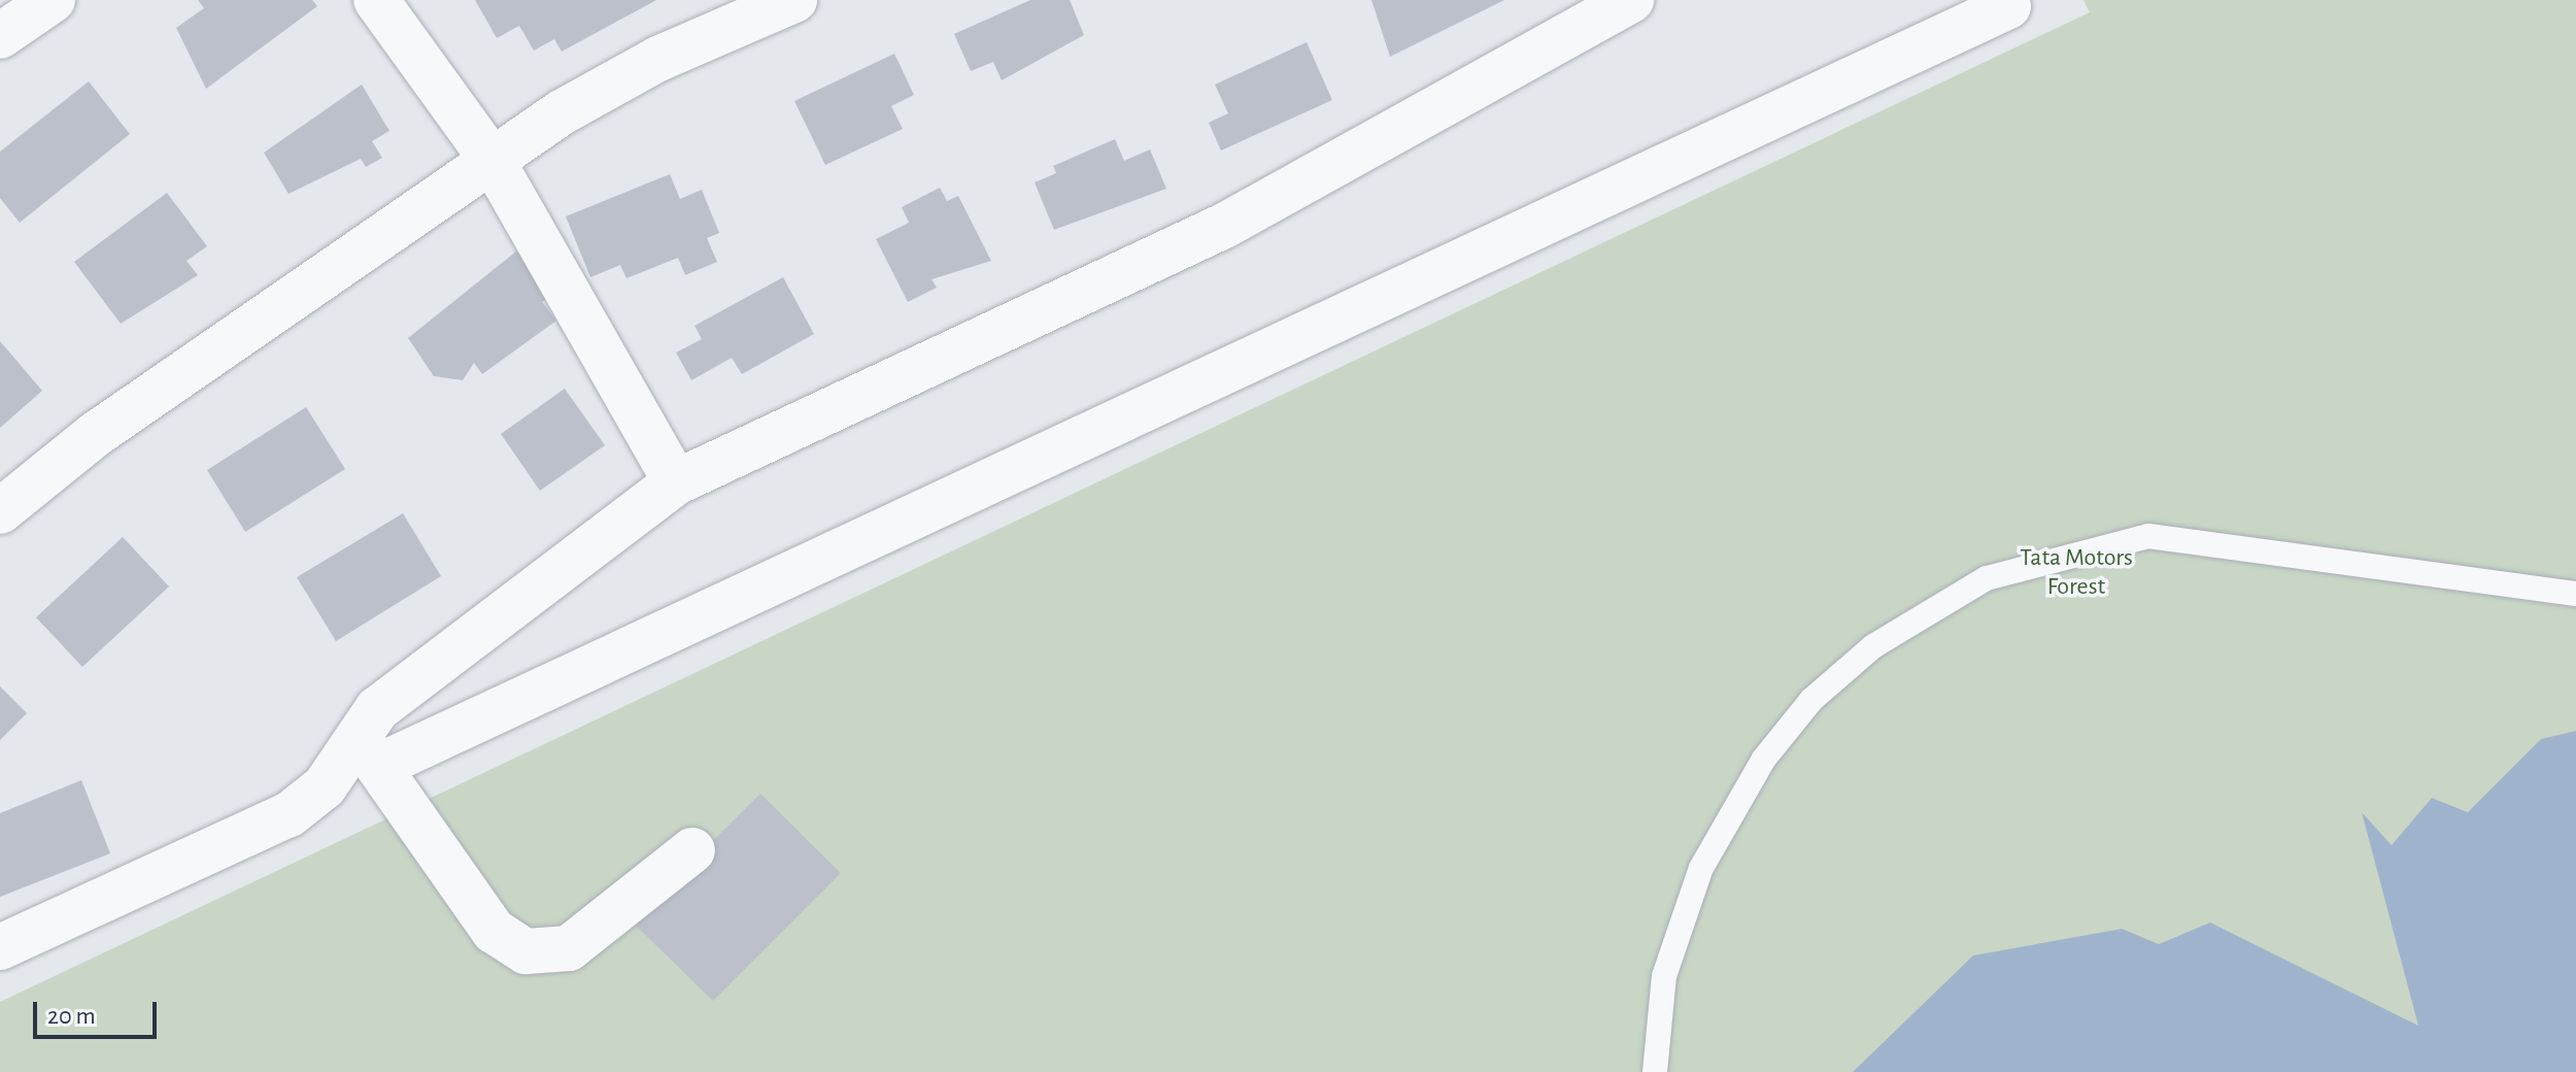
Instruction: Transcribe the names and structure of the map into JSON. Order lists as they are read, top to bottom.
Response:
{
  "parks": ["Tata Motors Forest"],
  "scale_bar": "20 m"
}
